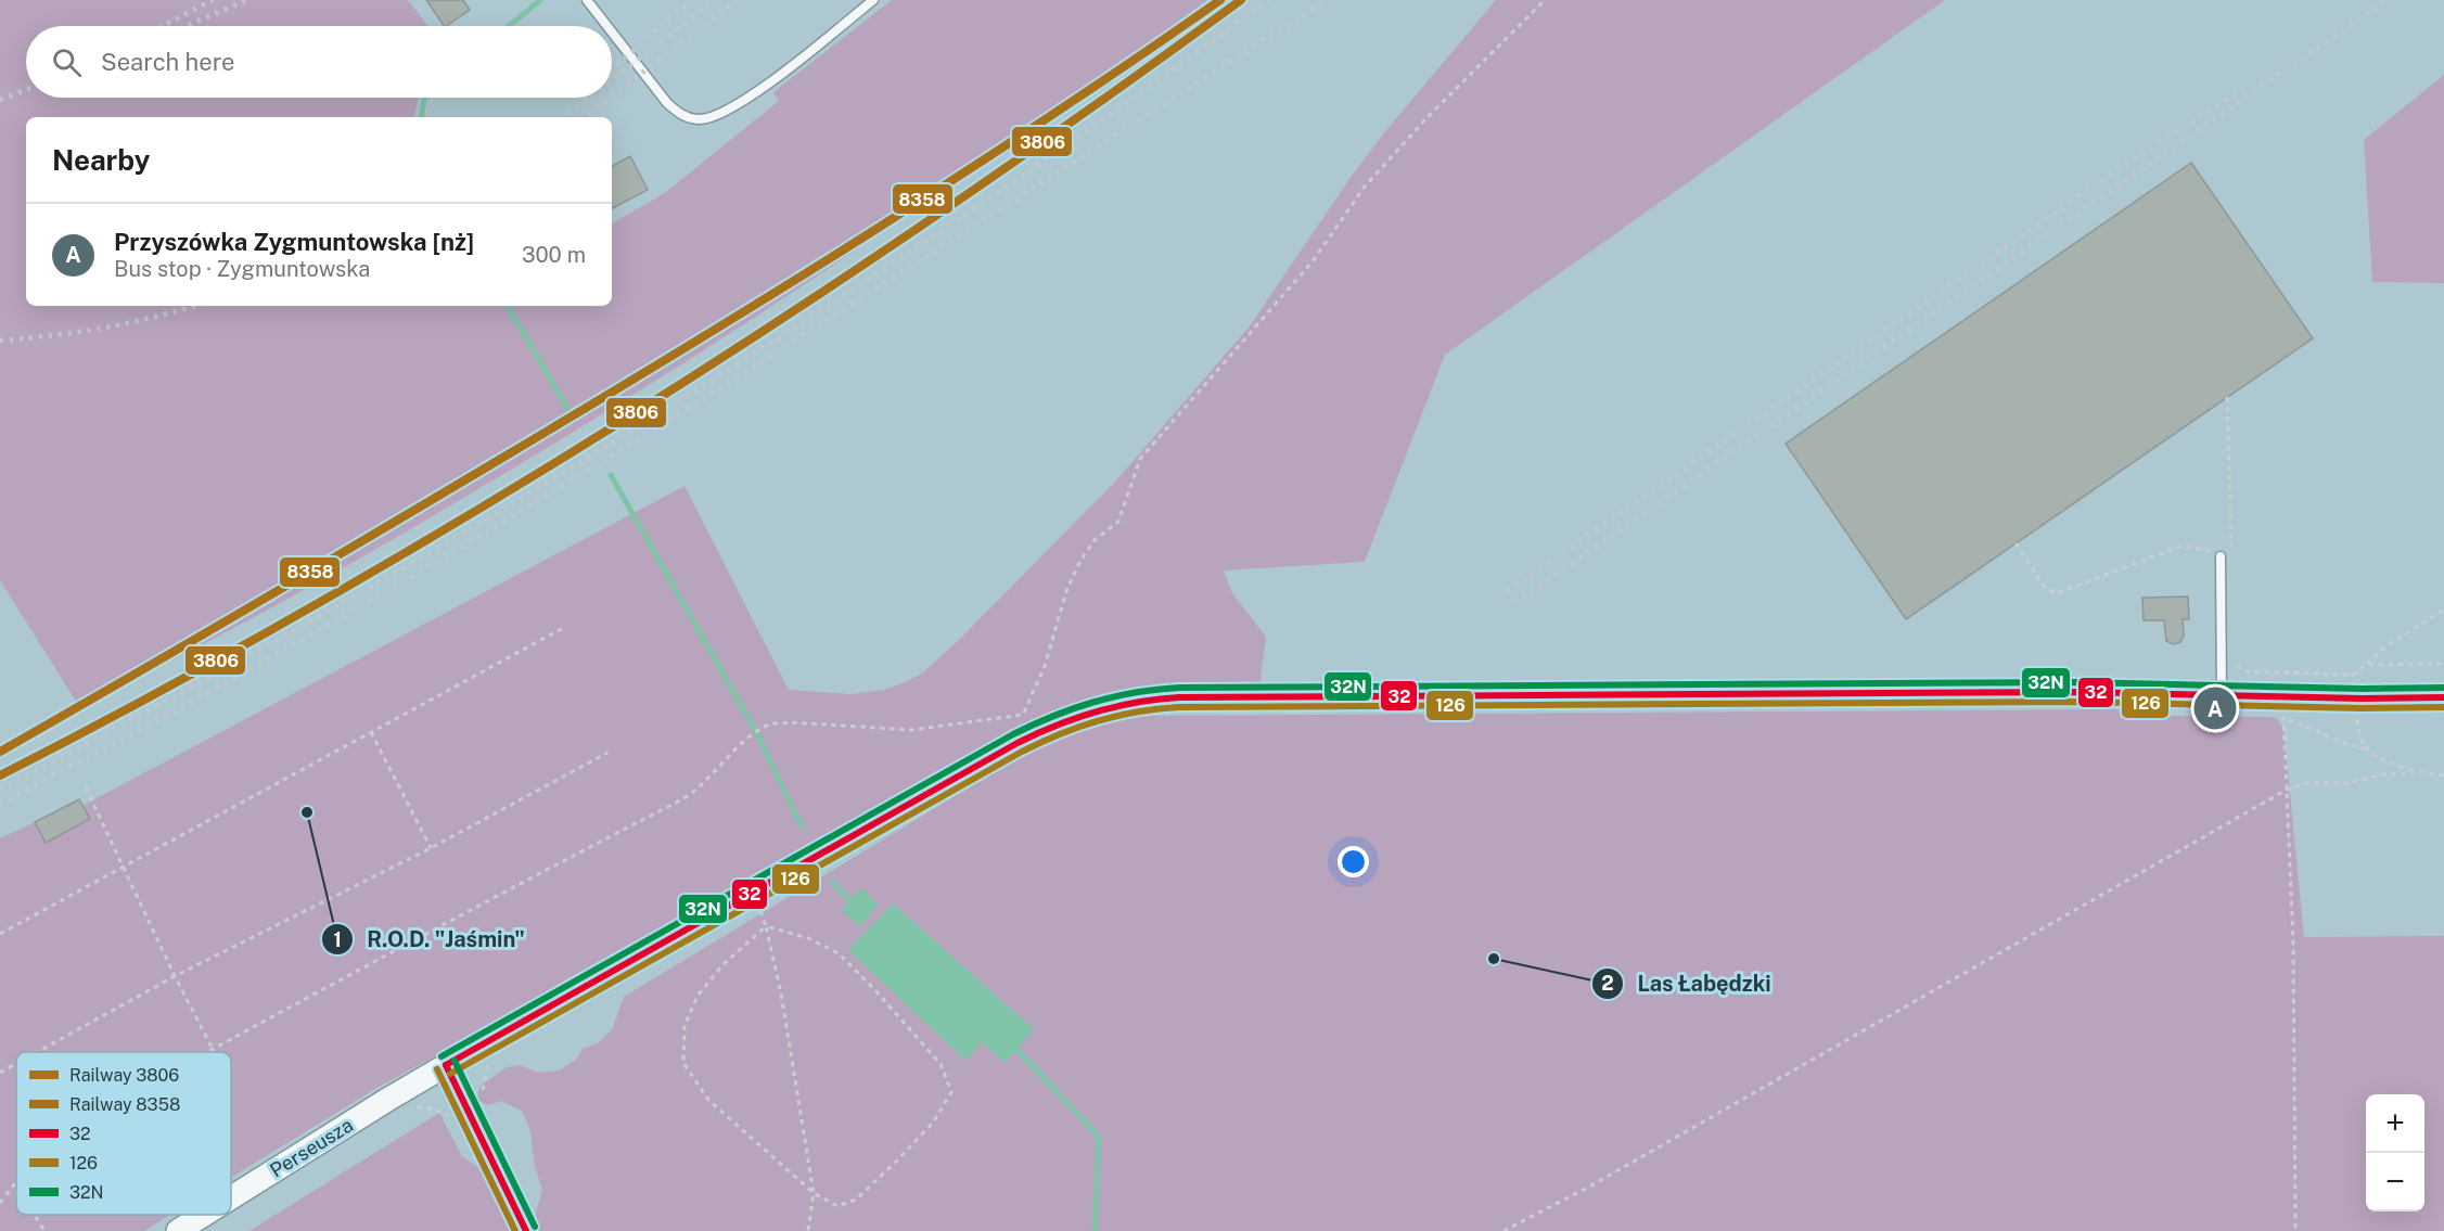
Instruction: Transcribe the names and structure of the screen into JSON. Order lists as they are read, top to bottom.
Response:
{
  "streets": {
    "street": ["Perseusza"]
  },
  "places": ["R.O.D. \"Jaśmin\"", "Las Łabędzki"],
  "lines": [
    "rail line 3806",
    "rail line 8358",
    "transit line 32N",
    "transit line 32",
    "transit line 126"
  ],
  "legend": [
    "Railway 3806",
    "Railway 8358",
    "32",
    "126",
    "32N"
  ],
  "page": {
    "search": "Search here",
    "heading": "Nearby",
    "list": [
      {
        "mark": "A",
        "name": "Przyszówka Zygmuntowska [nż]",
        "note": "Bus stop · Zygmuntowska",
        "value": "300 m"
      }
    ],
    "pins": "A",
    "map_buttons": ["+", "−"]
  }
}
